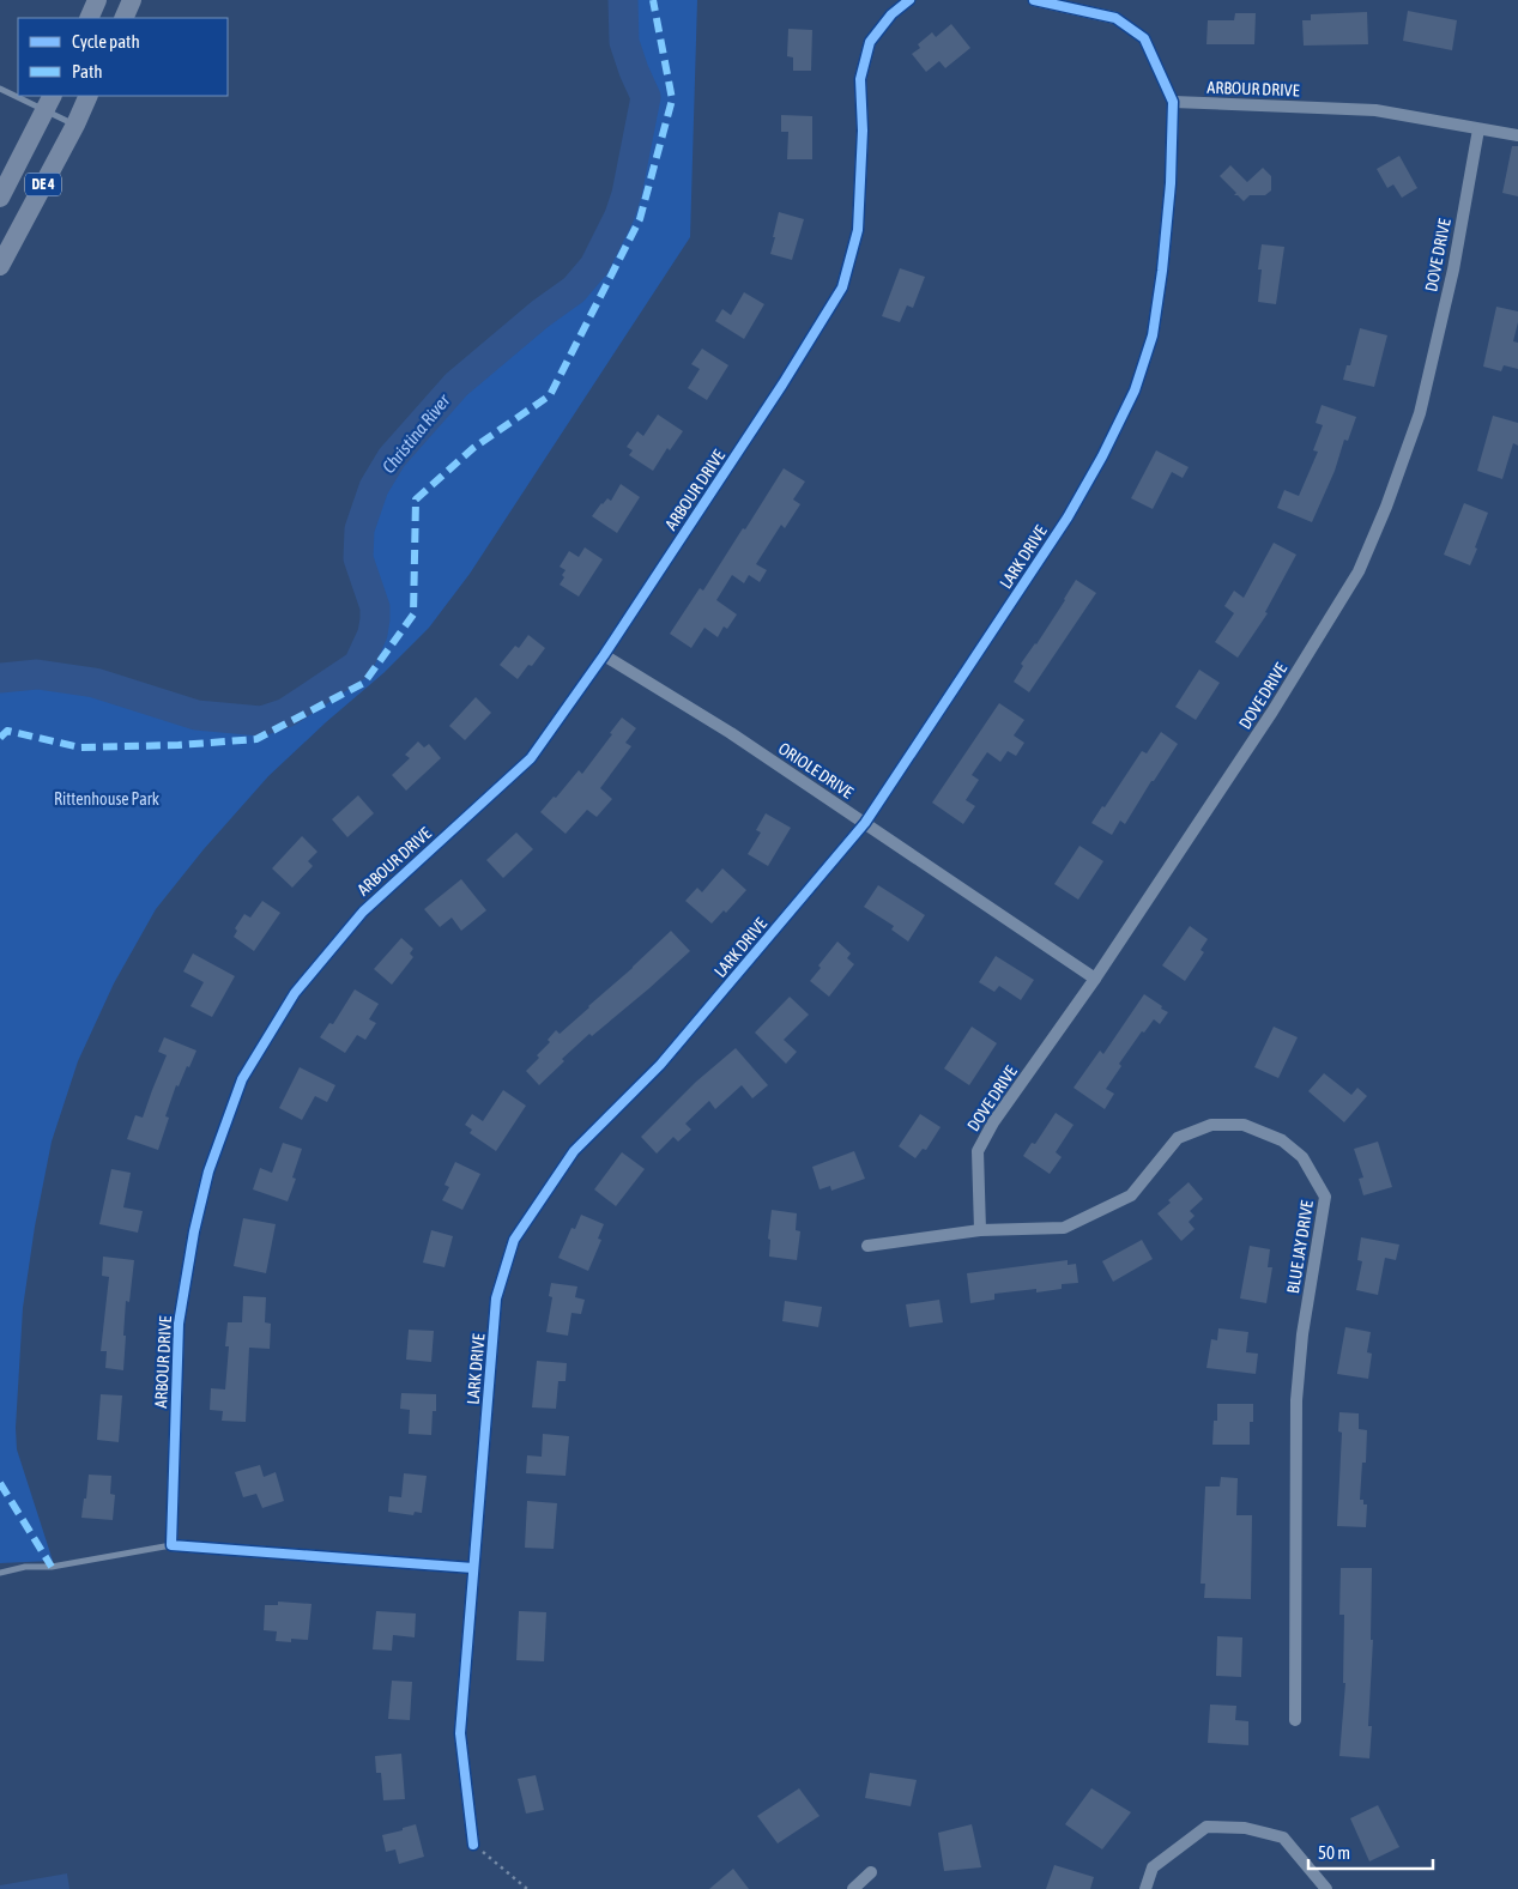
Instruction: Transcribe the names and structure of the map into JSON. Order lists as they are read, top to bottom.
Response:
{
  "streets": {
    "main road": ["DE 4"],
    "street": [
      "ARBOUR DRIVE",
      "DOVE DRIVE",
      "LARK DRIVE",
      "ORIOLE DRIVE",
      "BLUE JAY DRIVE"
    ]
  },
  "crossings": [
    ["ARBOUR DRIVE", "DOVE DRIVE"],
    ["ARBOUR DRIVE", "LARK DRIVE"],
    ["ARBOUR DRIVE", "ORIOLE DRIVE"],
    ["DOVE DRIVE", "ORIOLE DRIVE"],
    ["DOVE DRIVE", "BLUE JAY DRIVE"],
    ["LARK DRIVE", "ORIOLE DRIVE"]
  ],
  "water": ["Christina River"],
  "parks": ["Rittenhouse Park"],
  "legend": ["Cycle path", "Path"],
  "scale_bar": "50 m"
}
